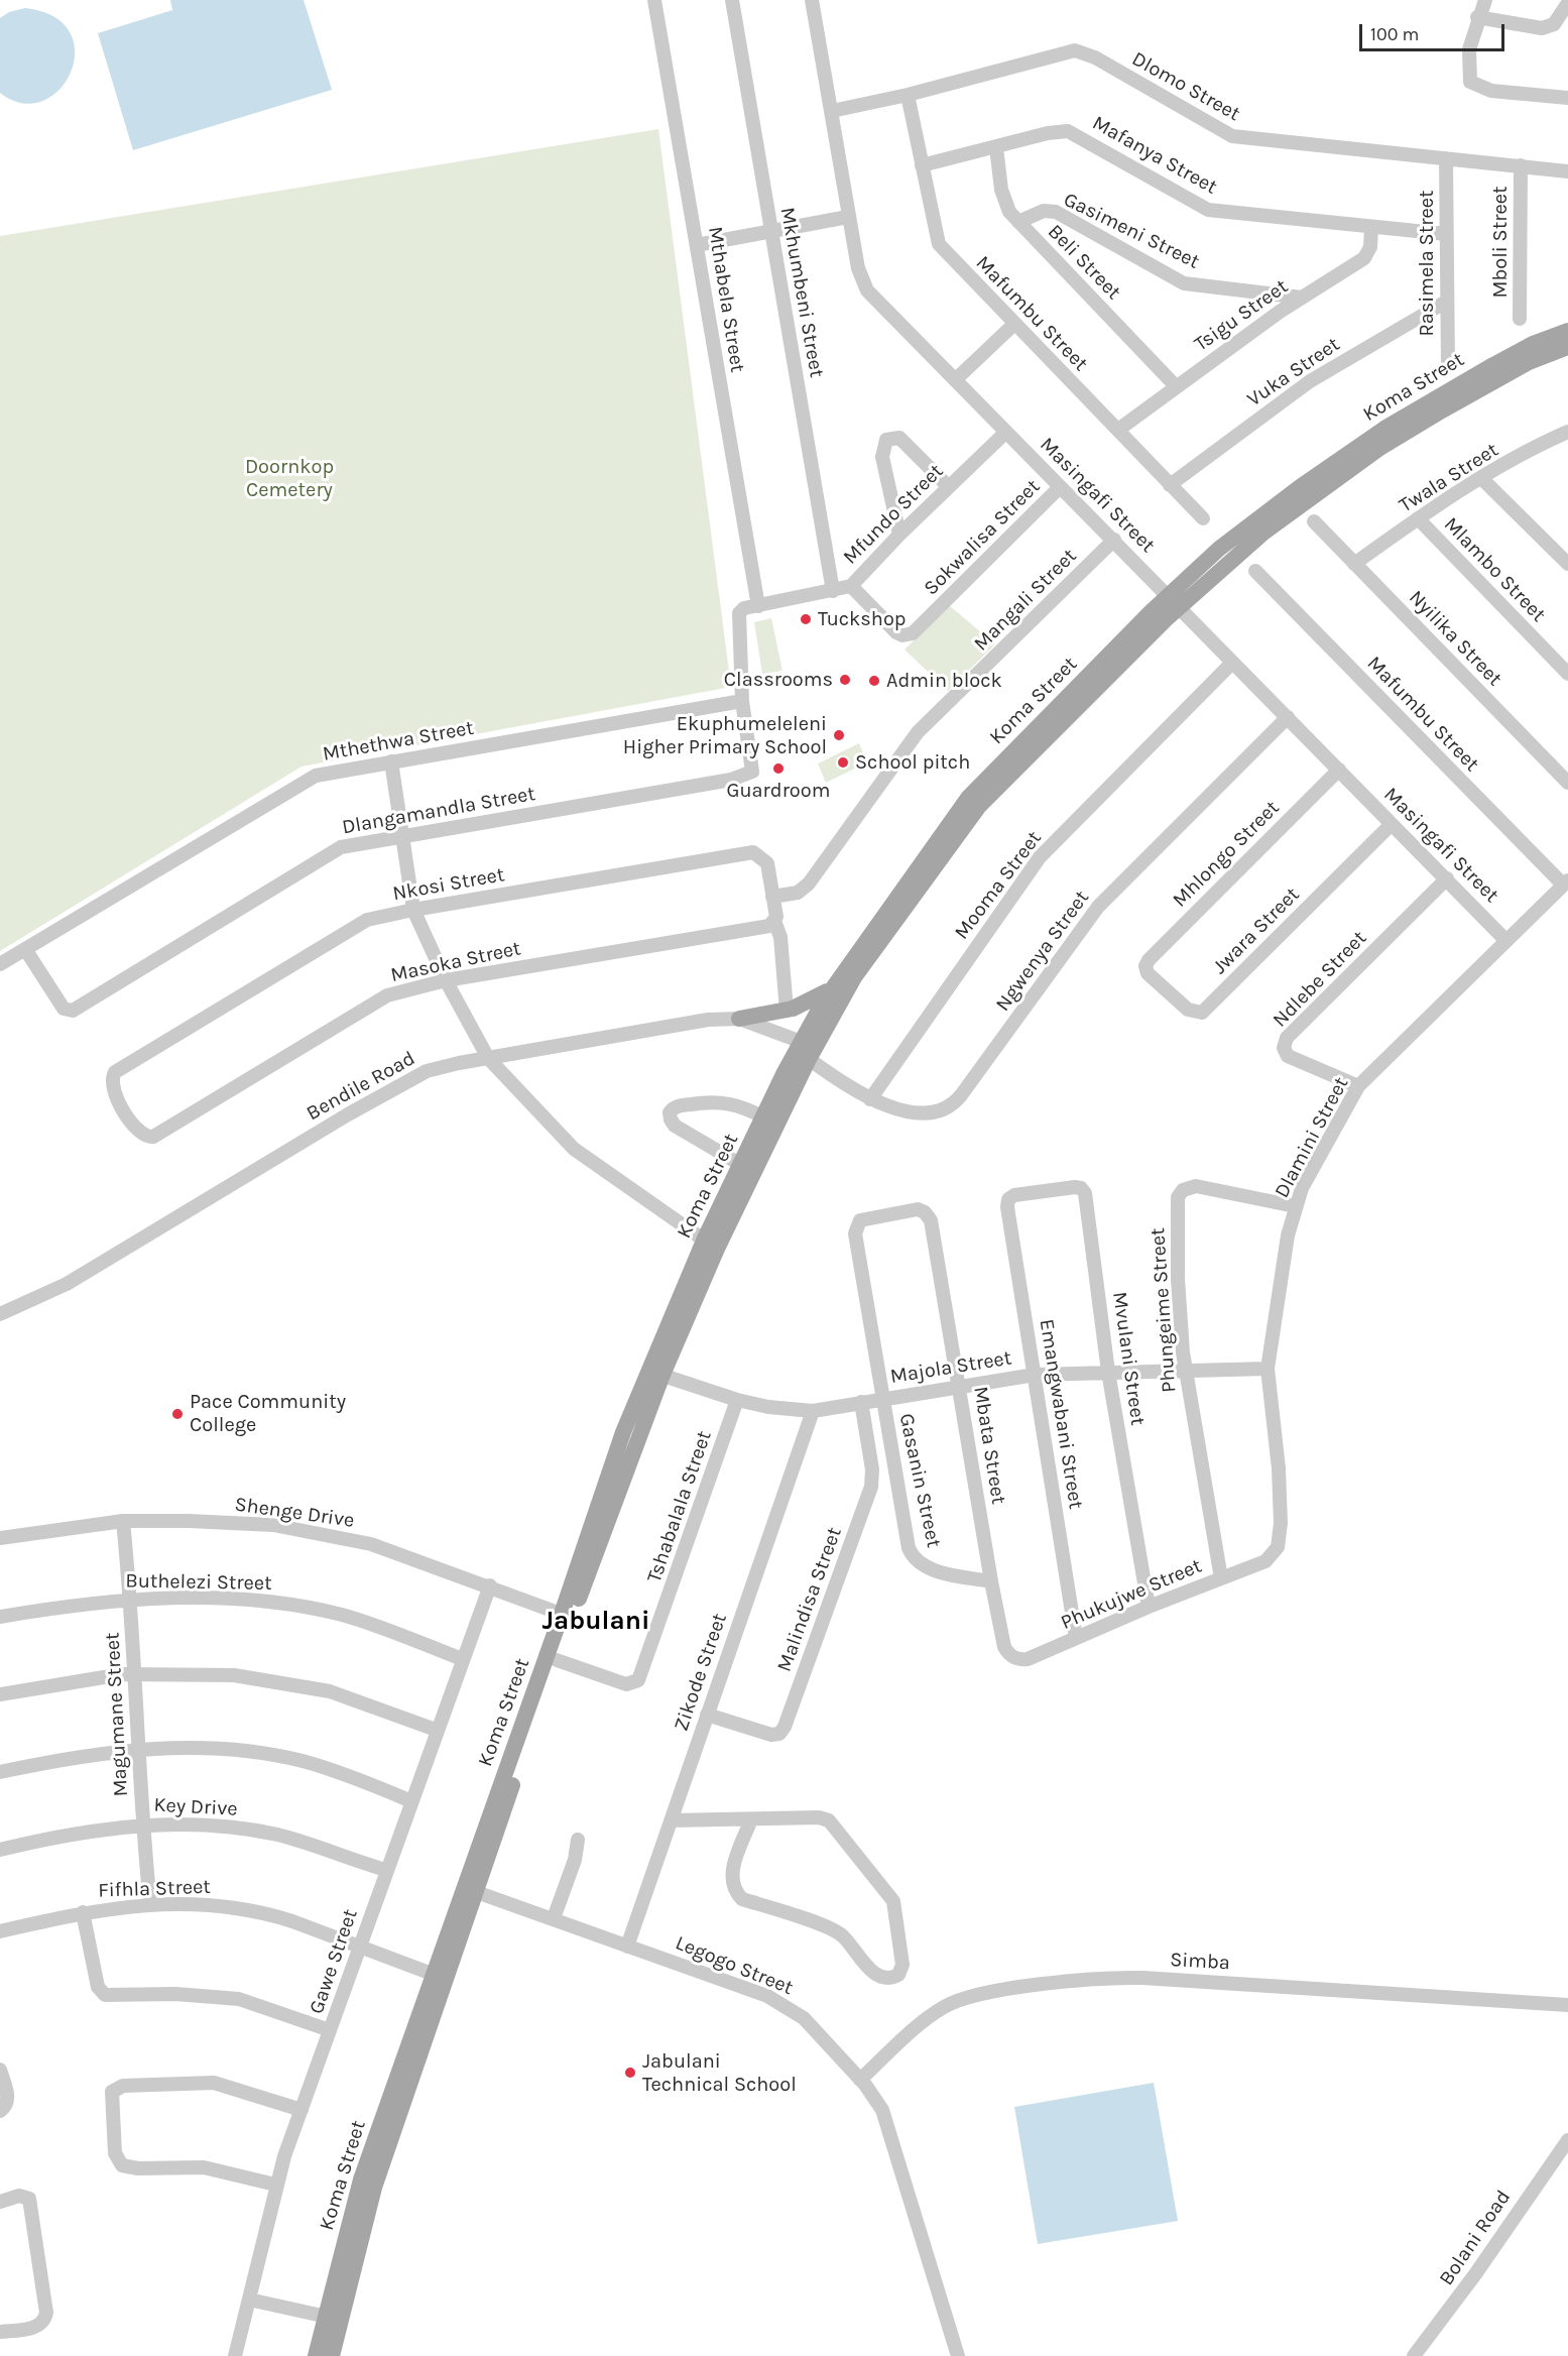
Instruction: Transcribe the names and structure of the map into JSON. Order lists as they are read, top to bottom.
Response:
{
  "streets": {
    "main road": ["Koma Street"],
    "street": [
      "Dlomo Street",
      "Mafanya Street",
      "Gasimeni Street",
      "Mboli Street",
      "Beli Street",
      "Rasimela Street",
      "Mkhumbeni Street",
      "Mthabela Street",
      "Mafumbu Street",
      "Tsigu Street",
      "Vuka Street",
      "Twala Street",
      "Masingafi Street",
      "Mfundo Street",
      "Sokwalisa Street",
      "Mlambo Street",
      "Mangali Street",
      "Nyilika Street",
      "Mthethwa Street",
      "Dlangamandla Street",
      "Mhlongo Street",
      "Nkosi Street",
      "Mooma Street",
      "Jwara Street",
      "Ngwenya Street",
      "Masoka Street",
      "Ndlebe Street",
      "Bendile Road",
      "Dlamini Street",
      "Phungeime Street",
      "Mvulani Street",
      "Majola Street",
      "Emangwabani Street",
      "Mbata Street",
      "Gasanin Street",
      "Tshabalala Street",
      "Shenge Drive",
      "Buthelezi Street",
      "Phukujwe Street",
      "Malindisa Street",
      "Zikode Street",
      "Magumane Street",
      "Key Drive",
      "Fifhla Street",
      "Gawe Street",
      "Simba",
      "Legogo Street",
      "Bolani Road"
    ]
  },
  "crossings": [
    ["Dlomo Street", "Mboli Street"],
    ["Dlomo Street", "Rasimela Street"],
    ["Dlomo Street", "Mafumbu Street"],
    ["Dlomo Street", "Masingafi Street"],
    ["Mafanya Street", "Beli Street"],
    ["Mafanya Street", "Rasimela Street"],
    ["Mafanya Street", "Mafumbu Street"],
    ["Mafanya Street", "Tsigu Street"],
    ["Gasimeni Street", "Beli Street"],
    ["Gasimeni Street", "Tsigu Street"],
    ["Beli Street", "Tsigu Street"],
    ["Rasimela Street", "Vuka Street"],
    ["Mkhumbeni Street", "Mfundo Street"],
    ["Mthabela Street", "Mfundo Street"],
    ["Mafumbu Street", "Tsigu Street"],
    ["Mafumbu Street", "Vuka Street"],
    ["Mafumbu Street", "Dlamini Street"],
    ["Koma Street", "Masingafi Street"],
    ["Koma Street", "Ngwenya Street"],
    ["Koma Street", "Bendile Road"],
    ["Koma Street", "Majola Street"],
    ["Koma Street", "Tshabalala Street"],
    ["Koma Street", "Shenge Drive"],
    ["Koma Street", "Fifhla Street"],
    ["Koma Street", "Legogo Street"],
    ["Twala Street", "Mlambo Street"],
    ["Twala Street", "Nyilika Street"],
    ["Masingafi Street", "Mfundo Street"],
    ["Masingafi Street", "Sokwalisa Street"],
    ["Masingafi Street", "Mangali Street"],
    ["Masingafi Street", "Mhlongo Street"],
    ["Masingafi Street", "Mooma Street"],
    ["Masingafi Street", "Jwara Street"],
    ["Masingafi Street", "Ngwenya Street"],
    ["Masingafi Street", "Ndlebe Street"],
    ["Masingafi Street", "Dlamini Street"],
    ["Mfundo Street", "Sokwalisa Street"],
    ["Mangali Street", "Nkosi Street"],
    ["Mthethwa Street", "Dlangamandla Street"],
    ["Mhlongo Street", "Jwara Street"],
    ["Nkosi Street", "Masoka Street"],
    ["Mooma Street", "Ngwenya Street"],
    ["Ngwenya Street", "Bendile Road"],
    ["Ndlebe Street", "Dlamini Street"],
    ["Dlamini Street", "Phungeime Street"],
    ["Dlamini Street", "Majola Street"],
    ["Dlamini Street", "Phukujwe Street"],
    ["Phungeime Street", "Majola Street"],
    ["Phungeime Street", "Phukujwe Street"],
    ["Mvulani Street", "Majola Street"],
    ["Mvulani Street", "Emangwabani Street"],
    ["Mvulani Street", "Phukujwe Street"],
    ["Majola Street", "Emangwabani Street"],
    ["Majola Street", "Mbata Street"],
    ["Majola Street", "Gasanin Street"],
    ["Majola Street", "Tshabalala Street"],
    ["Majola Street", "Malindisa Street"],
    ["Majola Street", "Zikode Street"],
    ["Emangwabani Street", "Phukujwe Street"],
    ["Mbata Street", "Gasanin Street"],
    ["Mbata Street", "Phukujwe Street"],
    ["Shenge Drive", "Magumane Street"],
    ["Shenge Drive", "Gawe Street"],
    ["Buthelezi Street", "Magumane Street"],
    ["Buthelezi Street", "Gawe Street"],
    ["Malindisa Street", "Zikode Street"],
    ["Zikode Street", "Legogo Street"],
    ["Magumane Street", "Key Drive"],
    ["Magumane Street", "Fifhla Street"],
    ["Key Drive", "Gawe Street"],
    ["Fifhla Street", "Gawe Street"],
    ["Simba", "Legogo Street"]
  ],
  "districts": ["Jabulani"],
  "parks": ["Doornkop Cemetery"],
  "places": [
    "Tuckshop",
    "Classrooms",
    "Admin block",
    "Ekuphumeleleni Higher Primary School",
    "School pitch",
    "Guardroom",
    "Pace Community College",
    "Jabulani Technical School"
  ],
  "scale_bar": "100 m"
}
